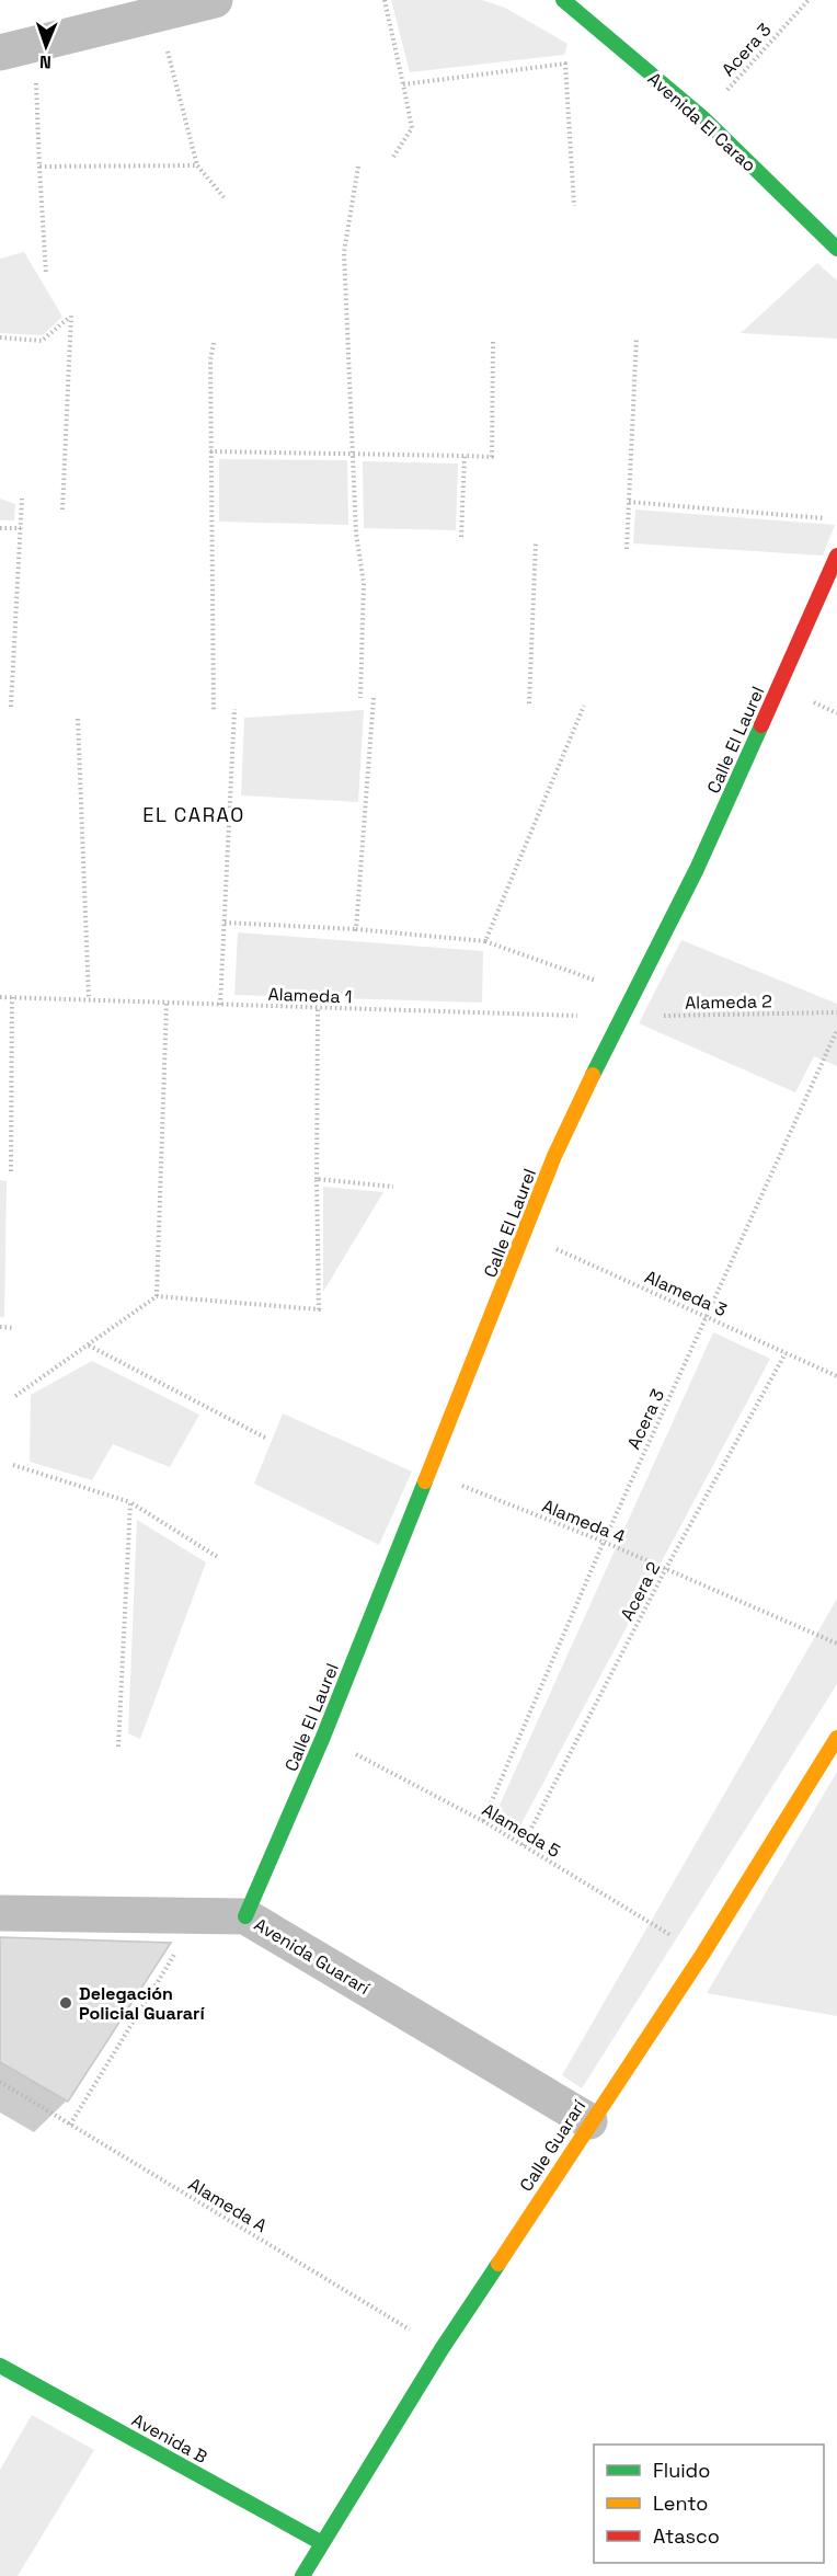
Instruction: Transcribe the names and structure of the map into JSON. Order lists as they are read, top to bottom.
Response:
{
  "streets": {
    "street": [
      "Avenida El Carao",
      "Calle El Laurel",
      "Avenida Guararí",
      "Calle Guararí",
      "Avenida B"
    ],
    "path": [
      "Acera 3",
      "Alameda 1",
      "Alameda 2",
      "Alameda 3",
      "Alameda 4",
      "Acera 2",
      "Alameda 5",
      "Alameda A"
    ]
  },
  "crossings": [
    ["Acera 3", "Avenida El Carao"],
    ["Acera 3", "Alameda 3"],
    ["Acera 3", "Alameda 4"],
    ["Acera 3", "Alameda 5"],
    ["Calle El Laurel", "Alameda 1"],
    ["Calle El Laurel", "Alameda 2"],
    ["Calle El Laurel", "Alameda 3"],
    ["Calle El Laurel", "Alameda 4"],
    ["Calle El Laurel", "Alameda 5"],
    ["Calle El Laurel", "Avenida Guararí"],
    ["Alameda 1", "Alameda 2"],
    ["Alameda 3", "Acera 2"],
    ["Alameda 4", "Acera 2"],
    ["Acera 2", "Alameda 5"],
    ["Alameda 5", "Calle Guararí"],
    ["Avenida Guararí", "Calle Guararí"],
    ["Calle Guararí", "Alameda A"],
    ["Calle Guararí", "Avenida B"]
  ],
  "districts": ["EL CARAO"],
  "places": ["Delegación Policial Guararí"],
  "legend": ["Fluido", "Lento", "Atasco"],
  "north": "bottom"
}
